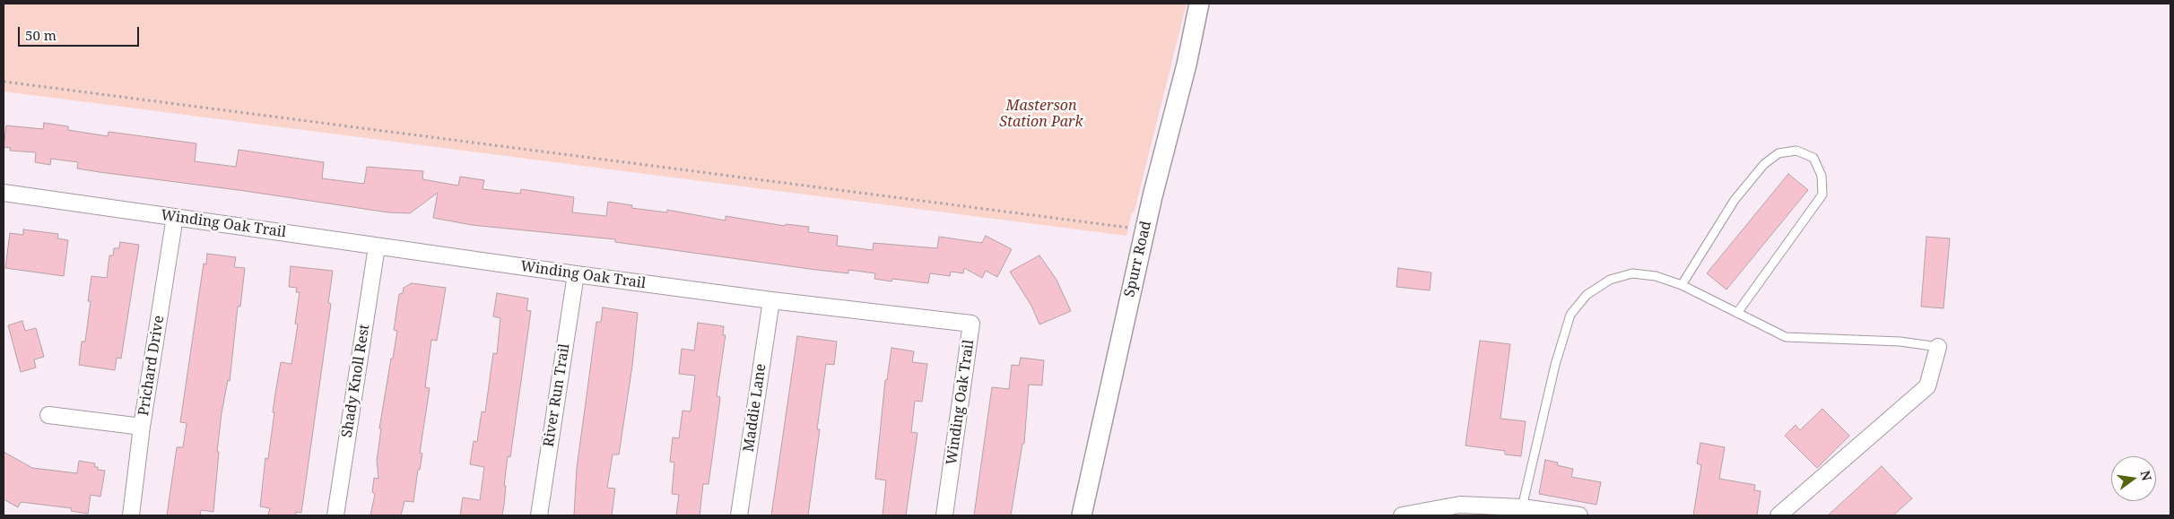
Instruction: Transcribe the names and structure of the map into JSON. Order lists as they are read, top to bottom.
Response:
{
  "streets": {
    "street": [
      "Winding Oak Trail",
      "Spurr Road",
      "Prichard Drive",
      "Shady Knoll Rest",
      "River Run Trail",
      "Maddie Lane"
    ]
  },
  "crossings": [
    ["Winding Oak Trail", "Prichard Drive"],
    ["Winding Oak Trail", "Shady Knoll Rest"],
    ["Winding Oak Trail", "River Run Trail"],
    ["Winding Oak Trail", "Maddie Lane"]
  ],
  "parks": ["Masterson Station Park"],
  "scale_bar": "50 m",
  "north": "right"
}
